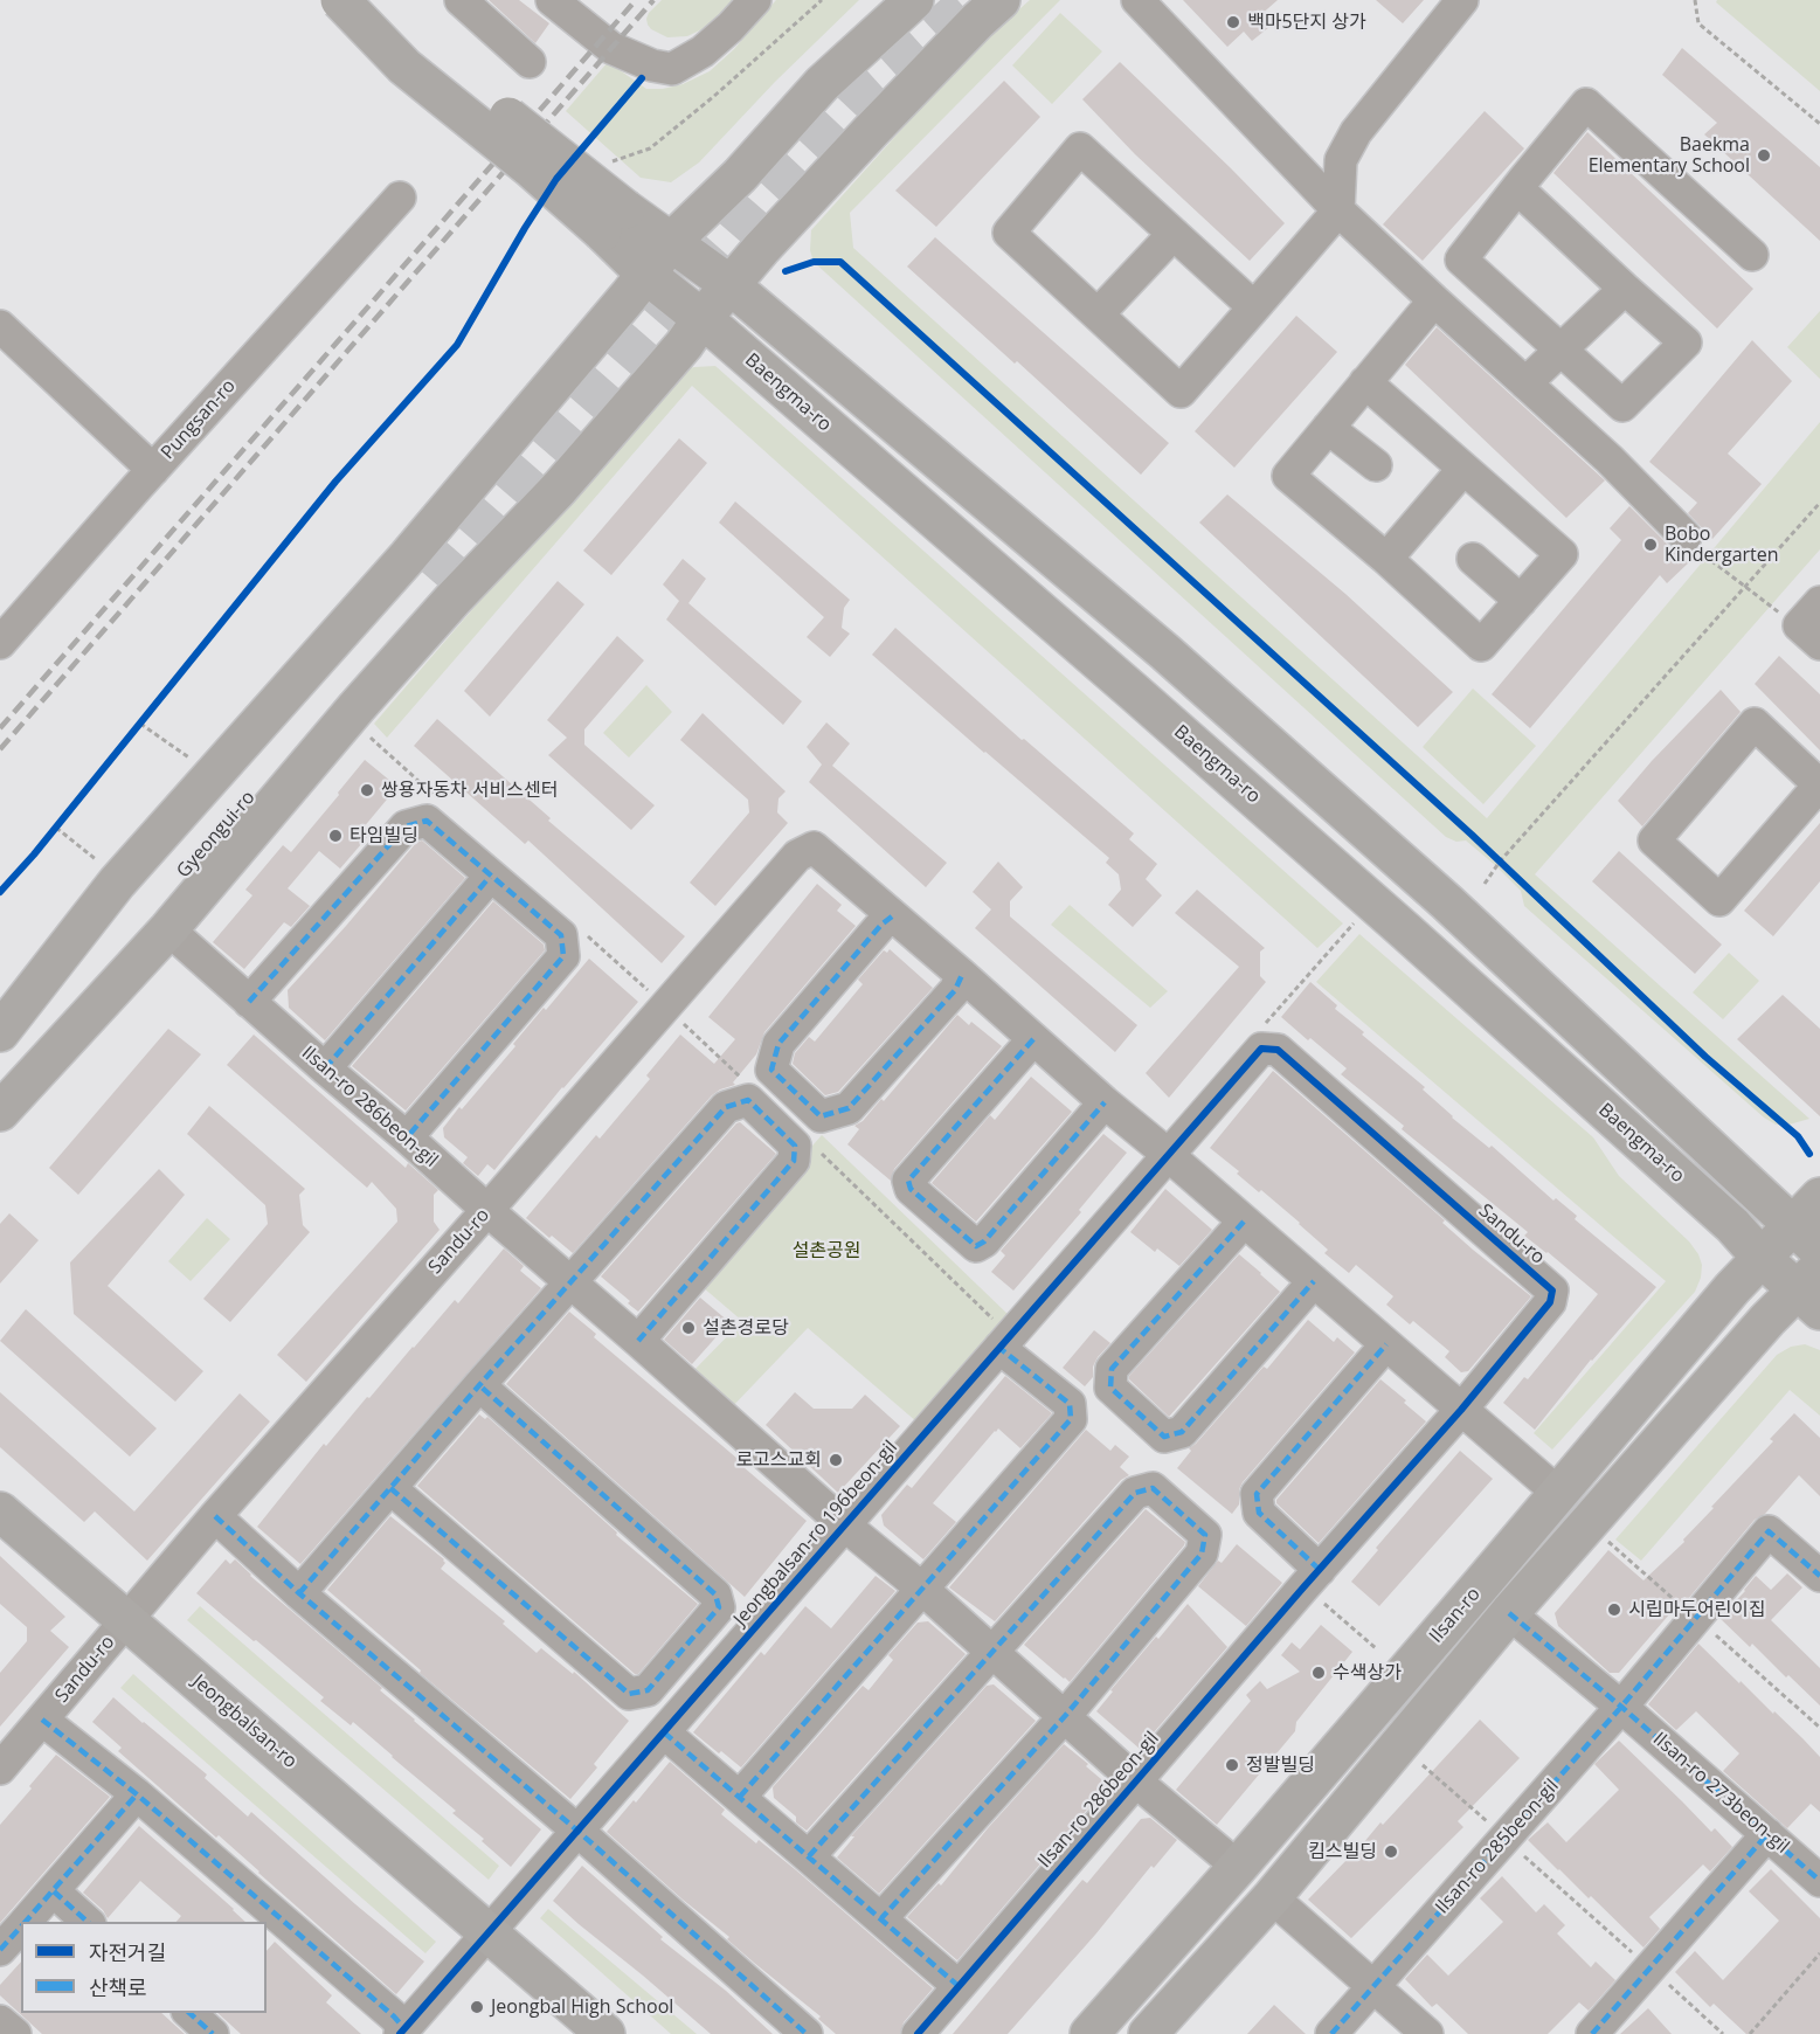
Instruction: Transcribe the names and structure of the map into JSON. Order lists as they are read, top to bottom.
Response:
{
  "streets": {
    "main road": [
      "Baengma-ro",
      "Gyeongui-ro",
      "Ilsan-ro",
      "Jeongbalsan-ro"
    ],
    "street": [
      "Pungsan-ro",
      "Ilsan-ro 286beon-gil",
      "Sandu-ro",
      "Jeongbalsan-ro 196beon-gil",
      "Ilsan-ro 273beon-gil",
      "Ilsan-ro 285beon-gil"
    ]
  },
  "crossings": [
    ["Baengma-ro", "Ilsan-ro"],
    ["Ilsan-ro 286beon-gil", "Sandu-ro"],
    ["Ilsan-ro 286beon-gil", "Jeongbalsan-ro 196beon-gil"],
    ["Ilsan-ro 286beon-gil", "Ilsan-ro"],
    ["Sandu-ro", "Jeongbalsan-ro 196beon-gil"],
    ["Sandu-ro", "Ilsan-ro"],
    ["Sandu-ro", "Jeongbalsan-ro"],
    ["Jeongbalsan-ro 196beon-gil", "Jeongbalsan-ro"],
    ["Ilsan-ro", "Ilsan-ro 273beon-gil"],
    ["Ilsan-ro 273beon-gil", "Ilsan-ro 285beon-gil"]
  ],
  "parks": ["설촌공원"],
  "places": [
    "백마5단지 상가",
    "Baekma Elementary School",
    "Bobo Kindergarten",
    "쌍용자동차 서비스센터",
    "타임빌딩",
    "설촌경로당",
    "로고스교회",
    "시립마두어린이집",
    "수색상가",
    "정발빌딩",
    "킴스빌딩",
    "Jeongbal High School"
  ],
  "legend": ["자전거길", "산책로"]
}
